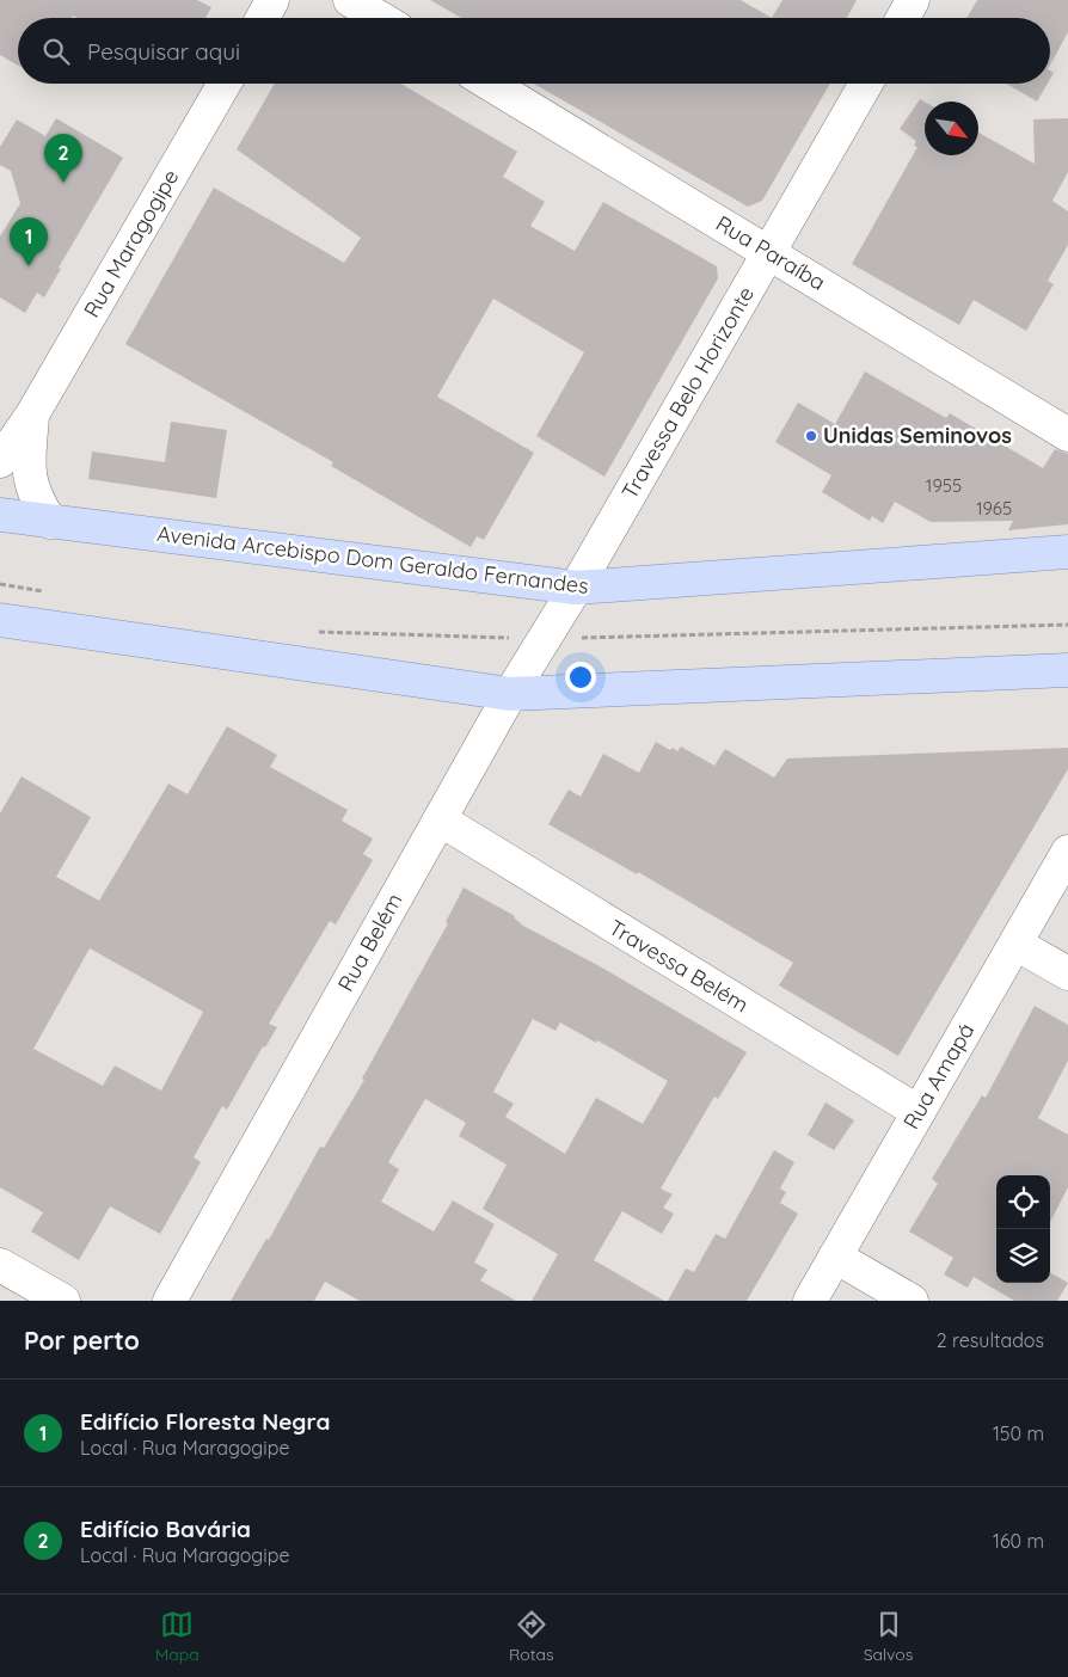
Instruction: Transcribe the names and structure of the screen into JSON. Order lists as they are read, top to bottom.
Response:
{
  "streets": {
    "main road": ["Avenida Arcebispo Dom Geraldo Fernandes"],
    "street": [
      "Rua Maragogipe",
      "Rua Paraíba",
      "Travessa Belo Horizonte",
      "Rua Belém",
      "Travessa Belém",
      "Rua Amapá"
    ]
  },
  "crossings": [
    ["Rua Maragogipe", "Avenida Arcebispo Dom Geraldo Fernandes"],
    ["Rua Paraíba", "Travessa Belo Horizonte"],
    ["Travessa Belo Horizonte", "Avenida Arcebispo Dom Geraldo Fernandes"],
    ["Travessa Belo Horizonte", "Rua Belém"],
    ["Avenida Arcebispo Dom Geraldo Fernandes", "Rua Belém"],
    ["Rua Belém", "Travessa Belém"],
    ["Travessa Belém", "Rua Amapá"]
  ],
  "places": ["Unidas Seminovos"],
  "house_numbers": ["1955", "1965"],
  "north": "bottom right",
  "page": {
    "search": "Pesquisar aqui",
    "pins": ["2", "1"],
    "heading": ["Por perto", "2 resultados"],
    "list": [
      {
        "mark": "1",
        "name": "Edifício Floresta Negra",
        "note": "Local · Rua Maragogipe",
        "value": "150 m"
      },
      {
        "mark": "2",
        "name": "Edifício Bavária",
        "note": "Local · Rua Maragogipe",
        "value": "160 m"
      }
    ],
    "nav": ["Mapa", "Rotas", "Salvos"]
  }
}
